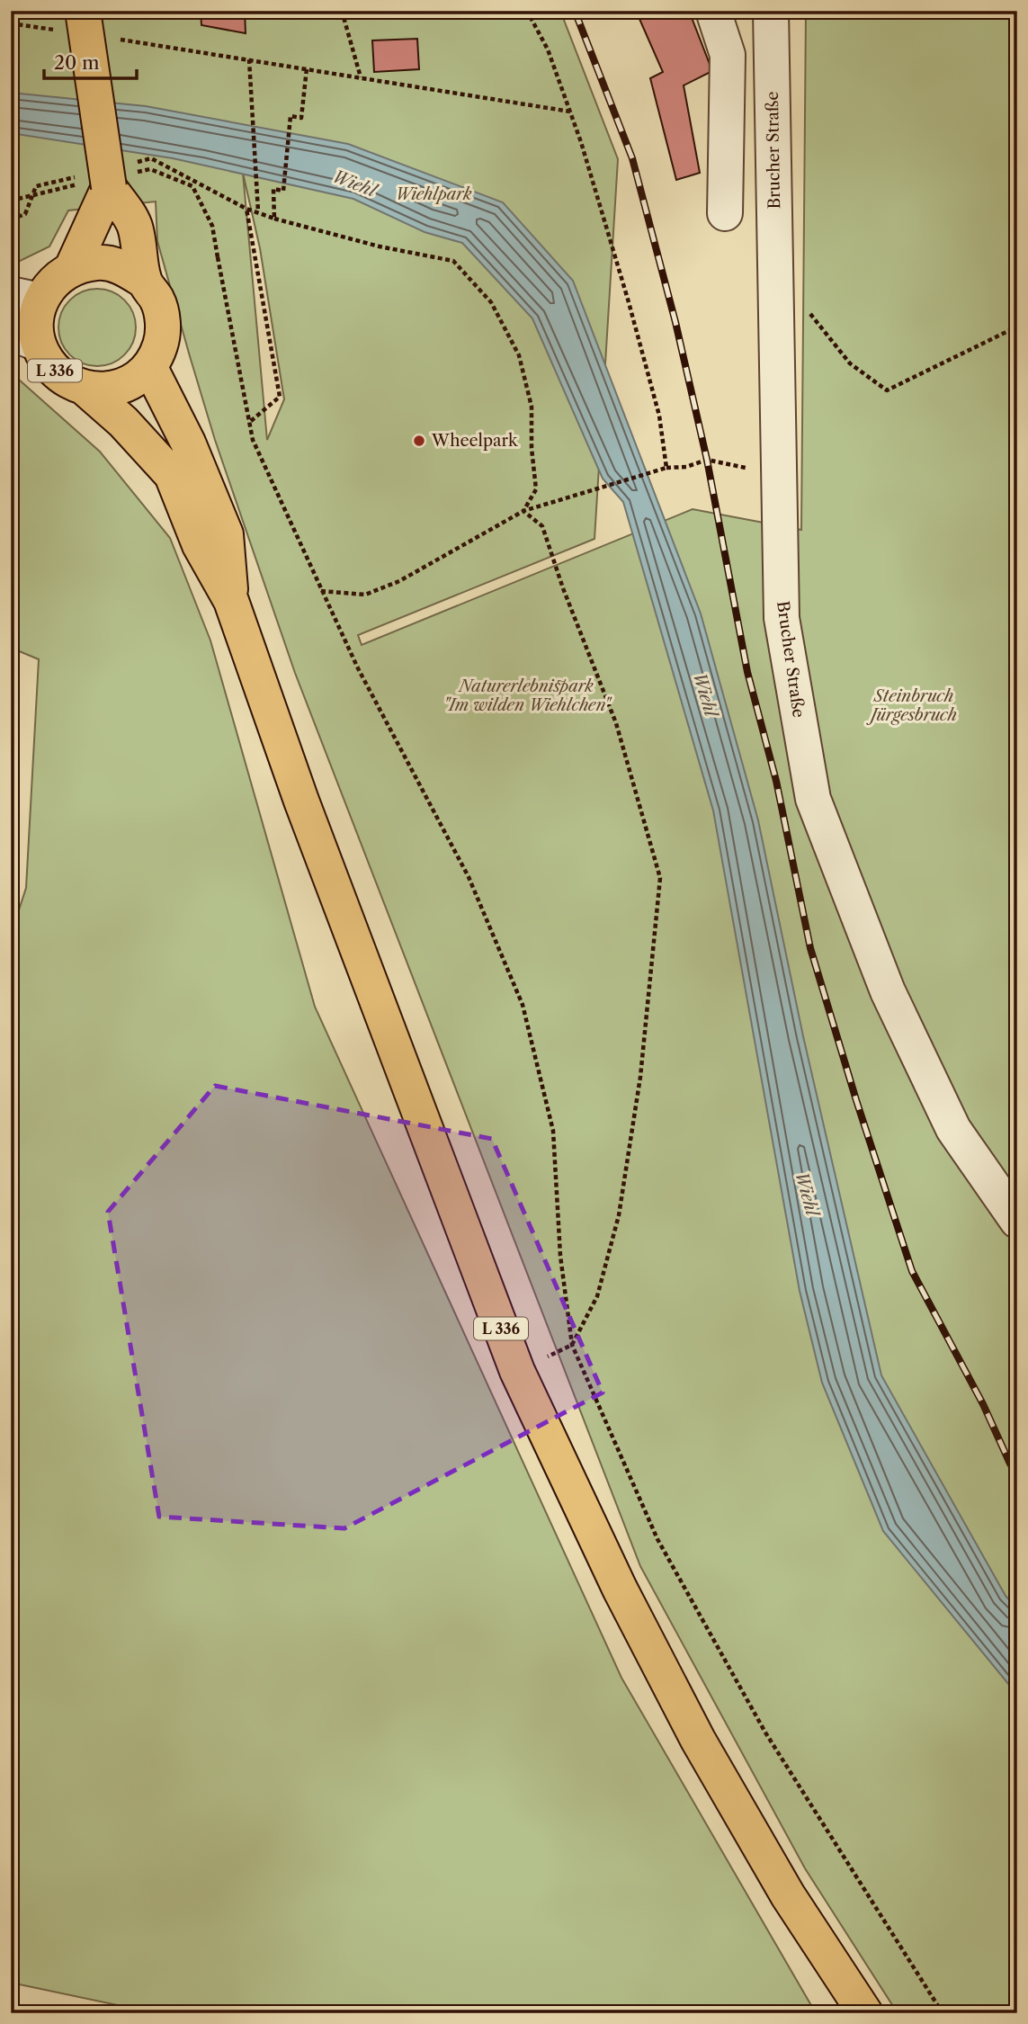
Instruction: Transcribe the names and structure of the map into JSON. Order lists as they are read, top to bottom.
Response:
{
  "streets": {
    "main road": ["L 336"],
    "street": ["Brucher Straße"]
  },
  "water": ["Wiehl"],
  "parks": ["Wiehlpark", "Naturerlebnispark \"Im wilden Wiehlchen\"", "Steinbruch Jürgesbruch"],
  "places": ["Wheelpark"],
  "scale_bar": "20 m"
}
